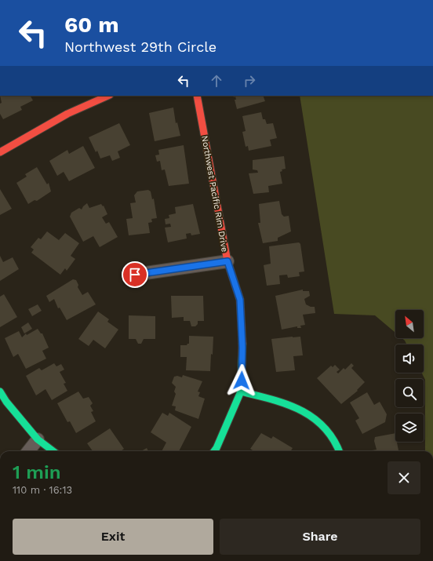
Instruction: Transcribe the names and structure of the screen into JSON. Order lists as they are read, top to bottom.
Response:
{
  "streets": {
    "street": ["Northwest Pacific Rim Drive"]
  },
  "north": "top left",
  "page": {
    "turn": ["60 m", "Northwest 29th Circle"],
    "heading": ["1 min", "110 m · 16:13"],
    "buttons": ["Exit", "Share"]
  }
}
